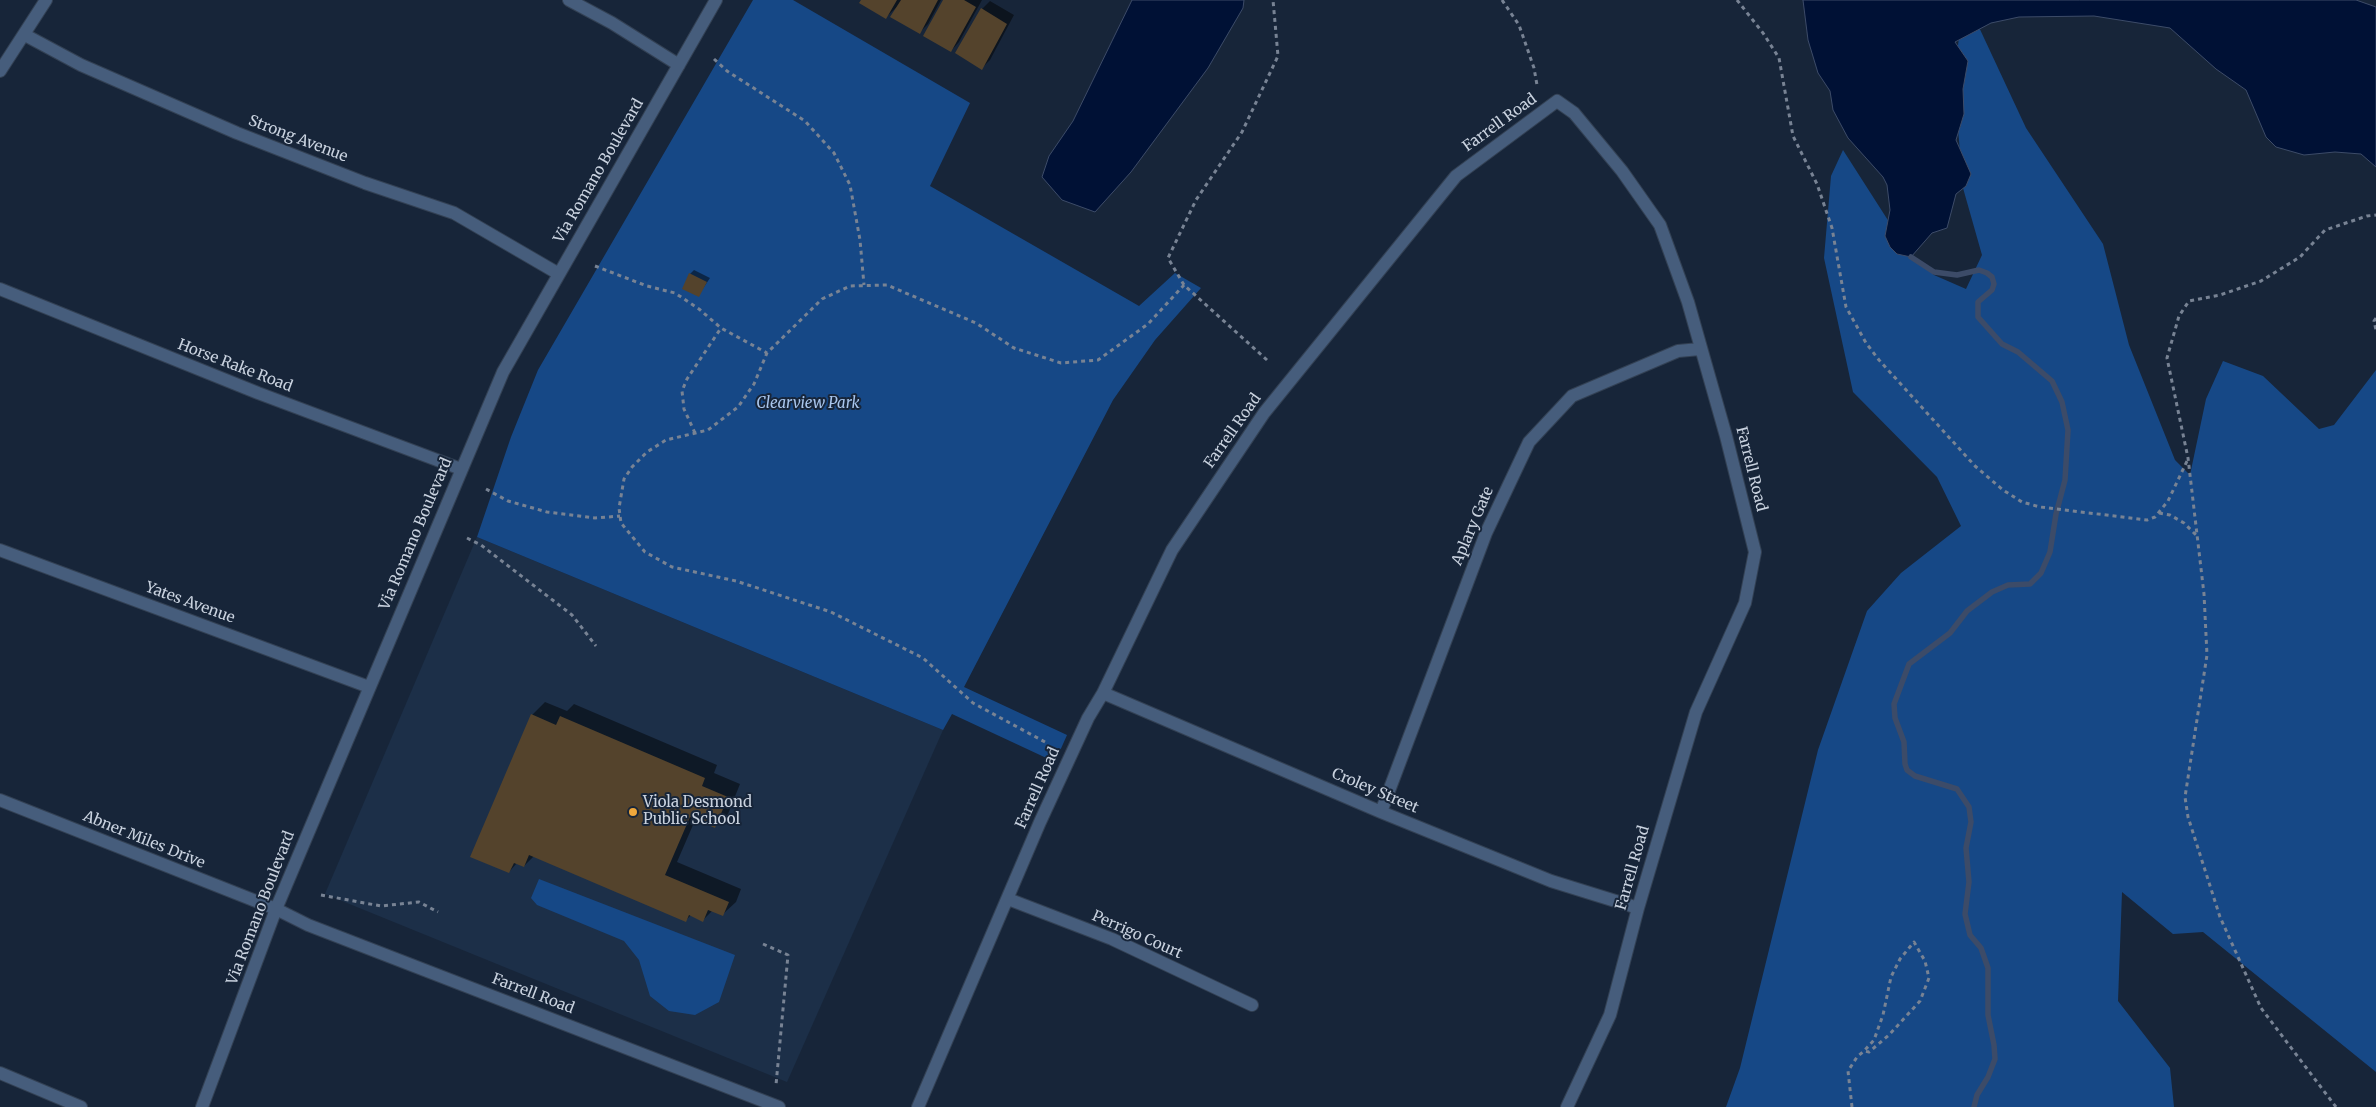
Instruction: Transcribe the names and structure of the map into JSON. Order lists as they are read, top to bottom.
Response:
{
  "streets": {
    "street": [
      "Farrell Road",
      "Strong Avenue",
      "Via Romano Boulevard",
      "Horse Rake Road",
      "Aplary Gate",
      "Yates Avenue",
      "Croley Street",
      "Abner Miles Drive",
      "Perrigo Court"
    ]
  },
  "crossings": [
    ["Farrell Road", "Via Romano Boulevard"],
    ["Farrell Road", "Aplary Gate"],
    ["Farrell Road", "Croley Street"],
    ["Farrell Road", "Abner Miles Drive"],
    ["Farrell Road", "Perrigo Court"],
    ["Strong Avenue", "Via Romano Boulevard"],
    ["Via Romano Boulevard", "Horse Rake Road"],
    ["Via Romano Boulevard", "Yates Avenue"],
    ["Via Romano Boulevard", "Abner Miles Drive"],
    ["Aplary Gate", "Croley Street"]
  ],
  "parks": ["Clearview Park"],
  "places": ["Viola Desmond Public School"]
}
